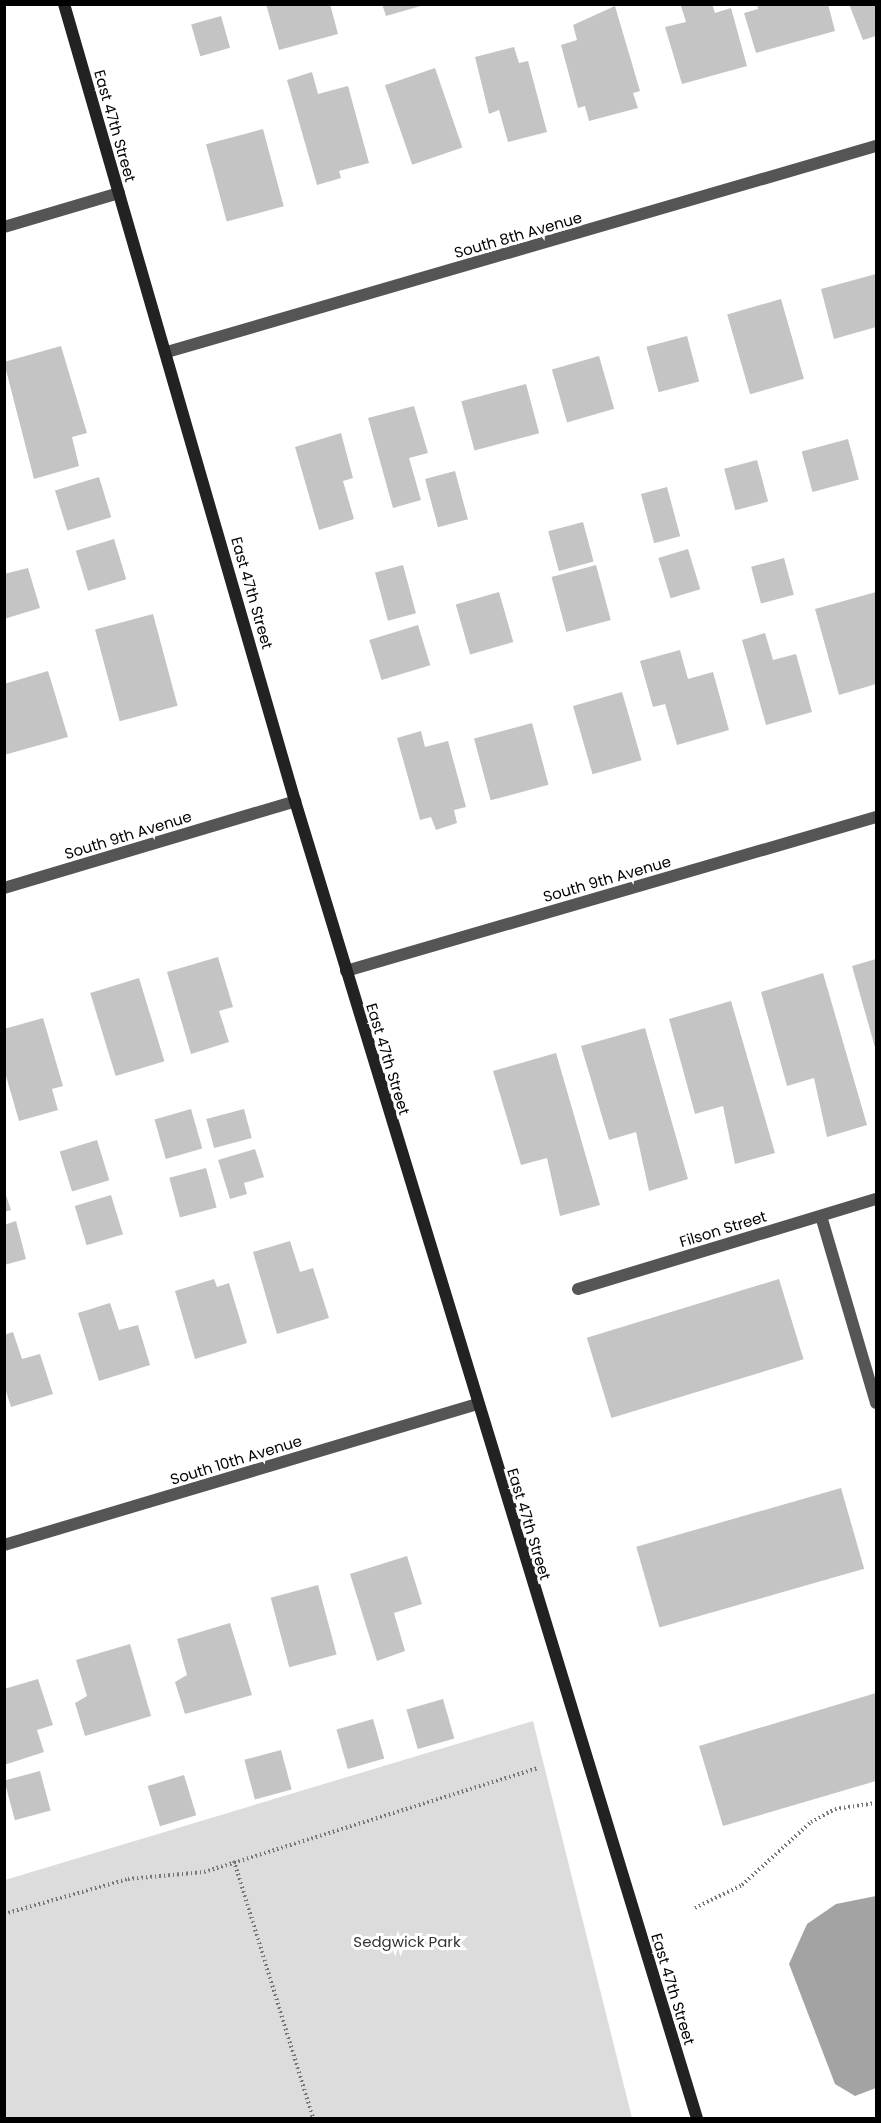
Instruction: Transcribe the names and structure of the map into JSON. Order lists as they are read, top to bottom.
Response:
{
  "streets": {
    "main road": ["East 47th Street"],
    "street": [
      "South 8th Avenue",
      "South 9th Avenue",
      "Filson Street",
      "South 10th Avenue"
    ]
  },
  "crossings": [
    ["East 47th Street", "South 8th Avenue"],
    ["East 47th Street", "South 9th Avenue"],
    ["East 47th Street", "South 10th Avenue"]
  ],
  "parks": ["Sedgwick Park"]
}
